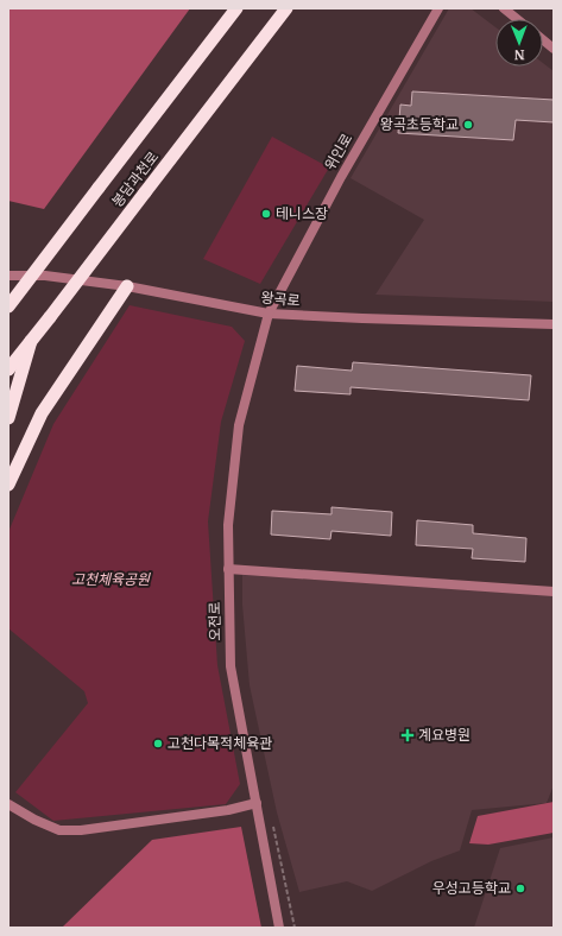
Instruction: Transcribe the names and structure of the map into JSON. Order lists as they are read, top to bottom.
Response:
{
  "streets": {
    "highway": ["봉담과천로"],
    "street": ["위인로", "왕곡로", "오전로"]
  },
  "crossings": [
    ["위인로", "왕곡로"],
    ["위인로", "오전로"],
    ["왕곡로", "오전로"]
  ],
  "parks": ["고천체육공원"],
  "places": {
    "other": [
      "왕곡초등학교",
      "테니스장",
      "고천다목적체육관",
      "우성고등학교"
    ],
    "health": ["계요병원"]
  },
  "north": "bottom"
}
